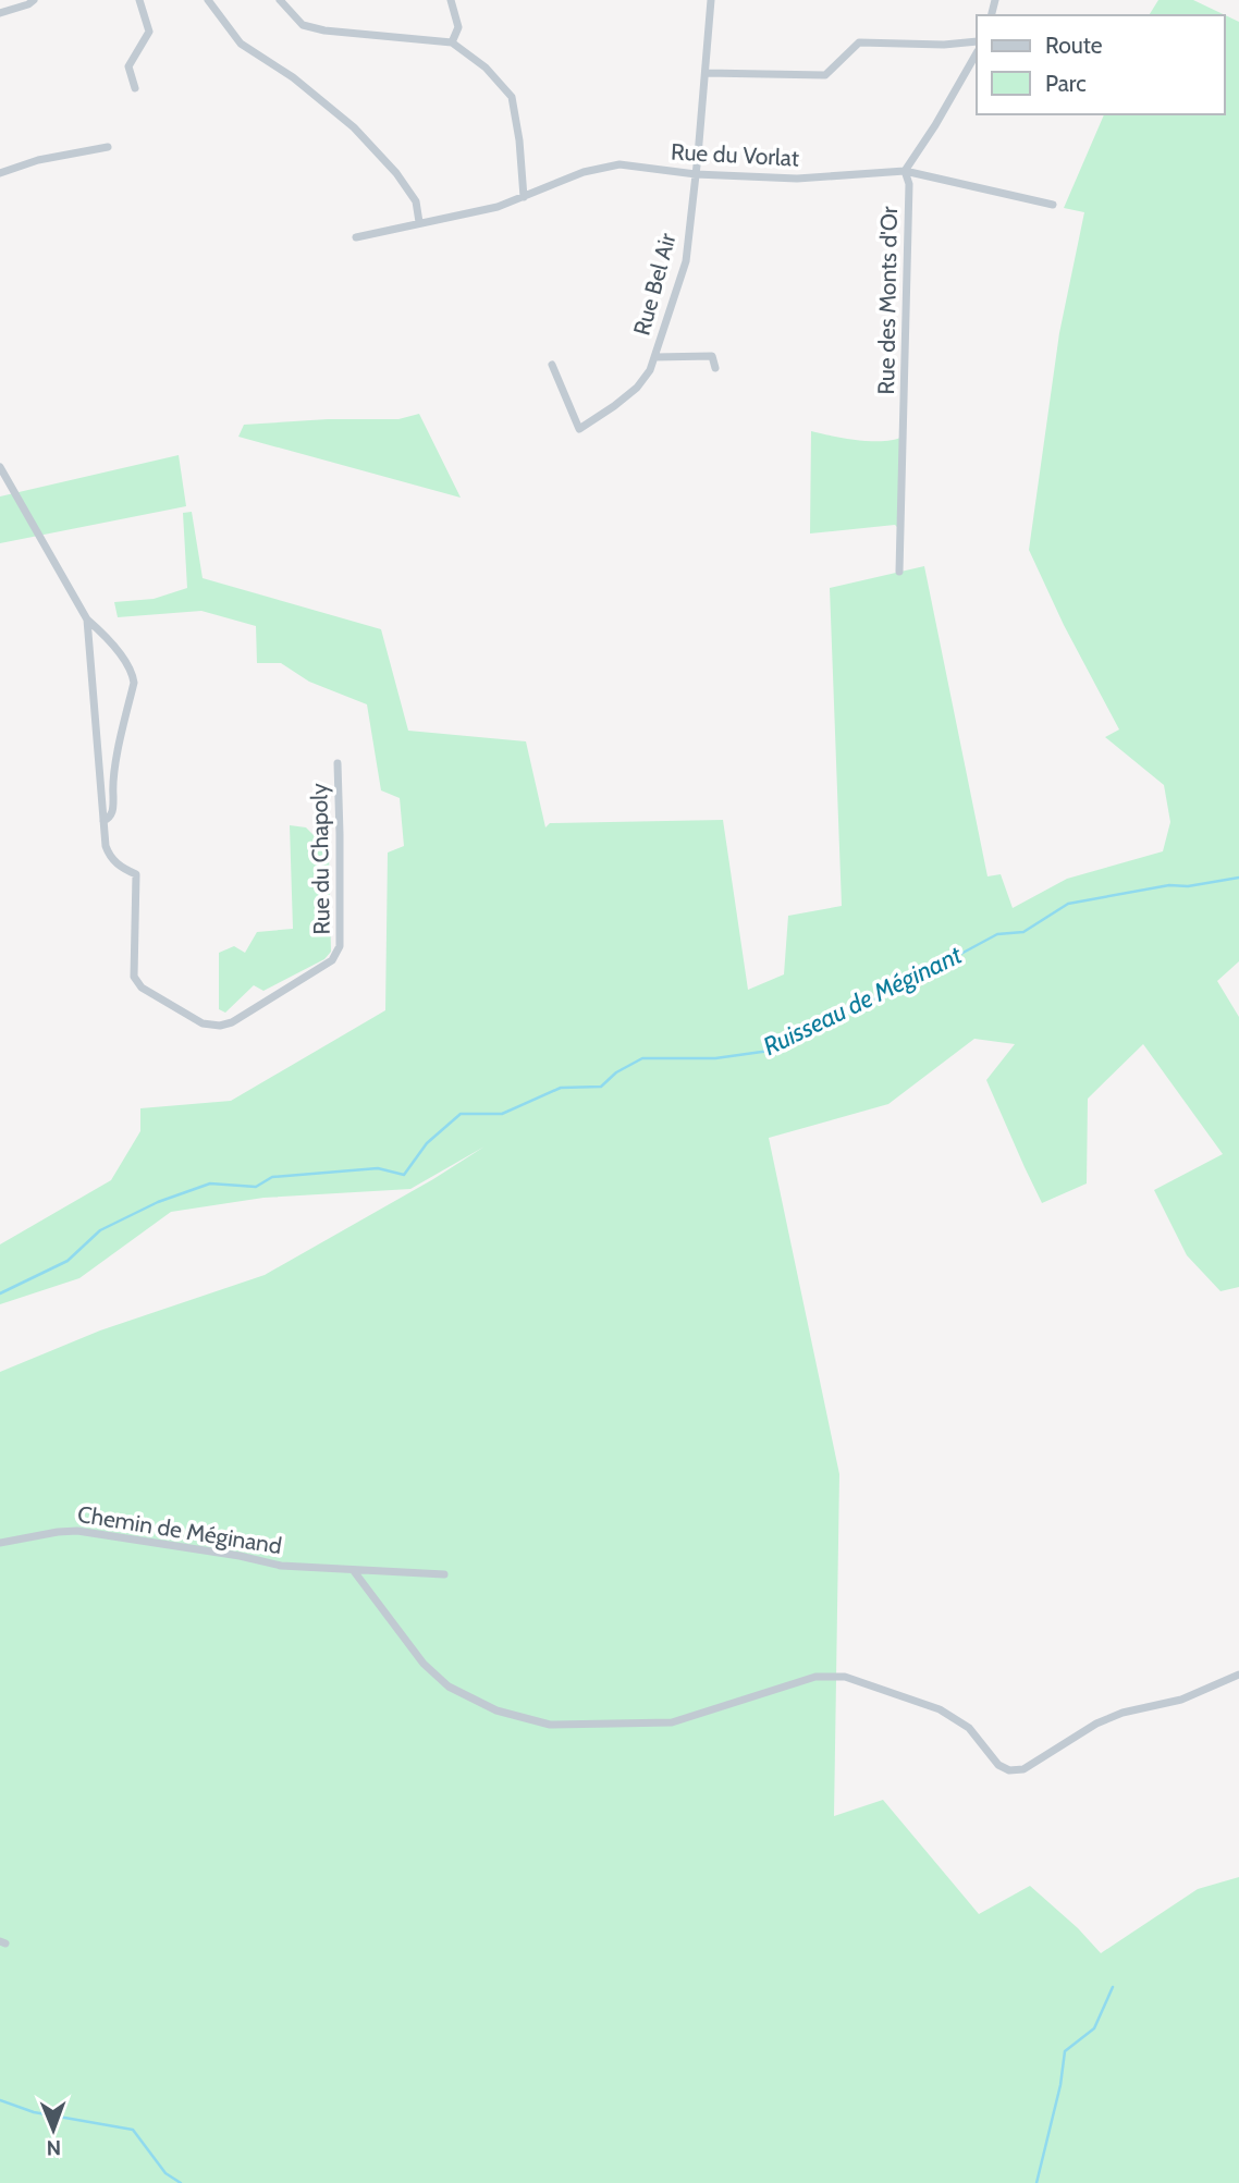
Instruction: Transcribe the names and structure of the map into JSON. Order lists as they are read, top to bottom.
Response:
{
  "streets": {
    "street": [
      "Rue du Vorlat",
      "Rue Bel Air",
      "Rue des Monts d'Or",
      "Rue du Chapoly",
      "Chemin de Méginand"
    ]
  },
  "crossings": [
    ["Rue du Vorlat", "Rue Bel Air"],
    ["Rue du Vorlat", "Rue des Monts d'Or"]
  ],
  "water": ["Ruisseau de Méginant"],
  "legend": ["Route", "Parc"],
  "north": "bottom"
}
